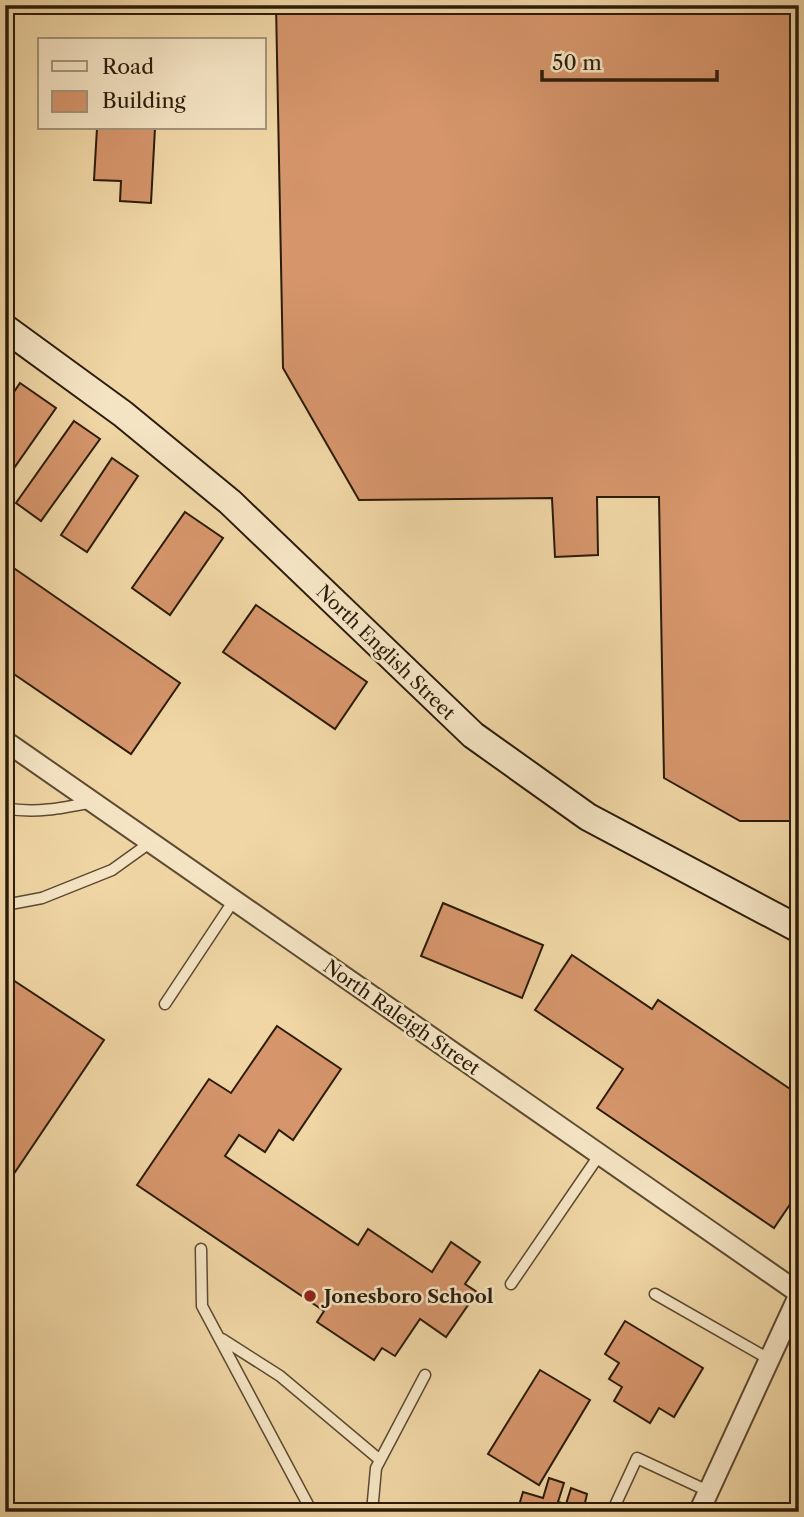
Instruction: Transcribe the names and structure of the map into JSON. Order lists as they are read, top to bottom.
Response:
{
  "streets": {
    "street": ["North English Street", "North Raleigh Street"]
  },
  "places": ["Jonesboro School"],
  "legend": ["Road", "Building"],
  "scale_bar": "50 m"
}
